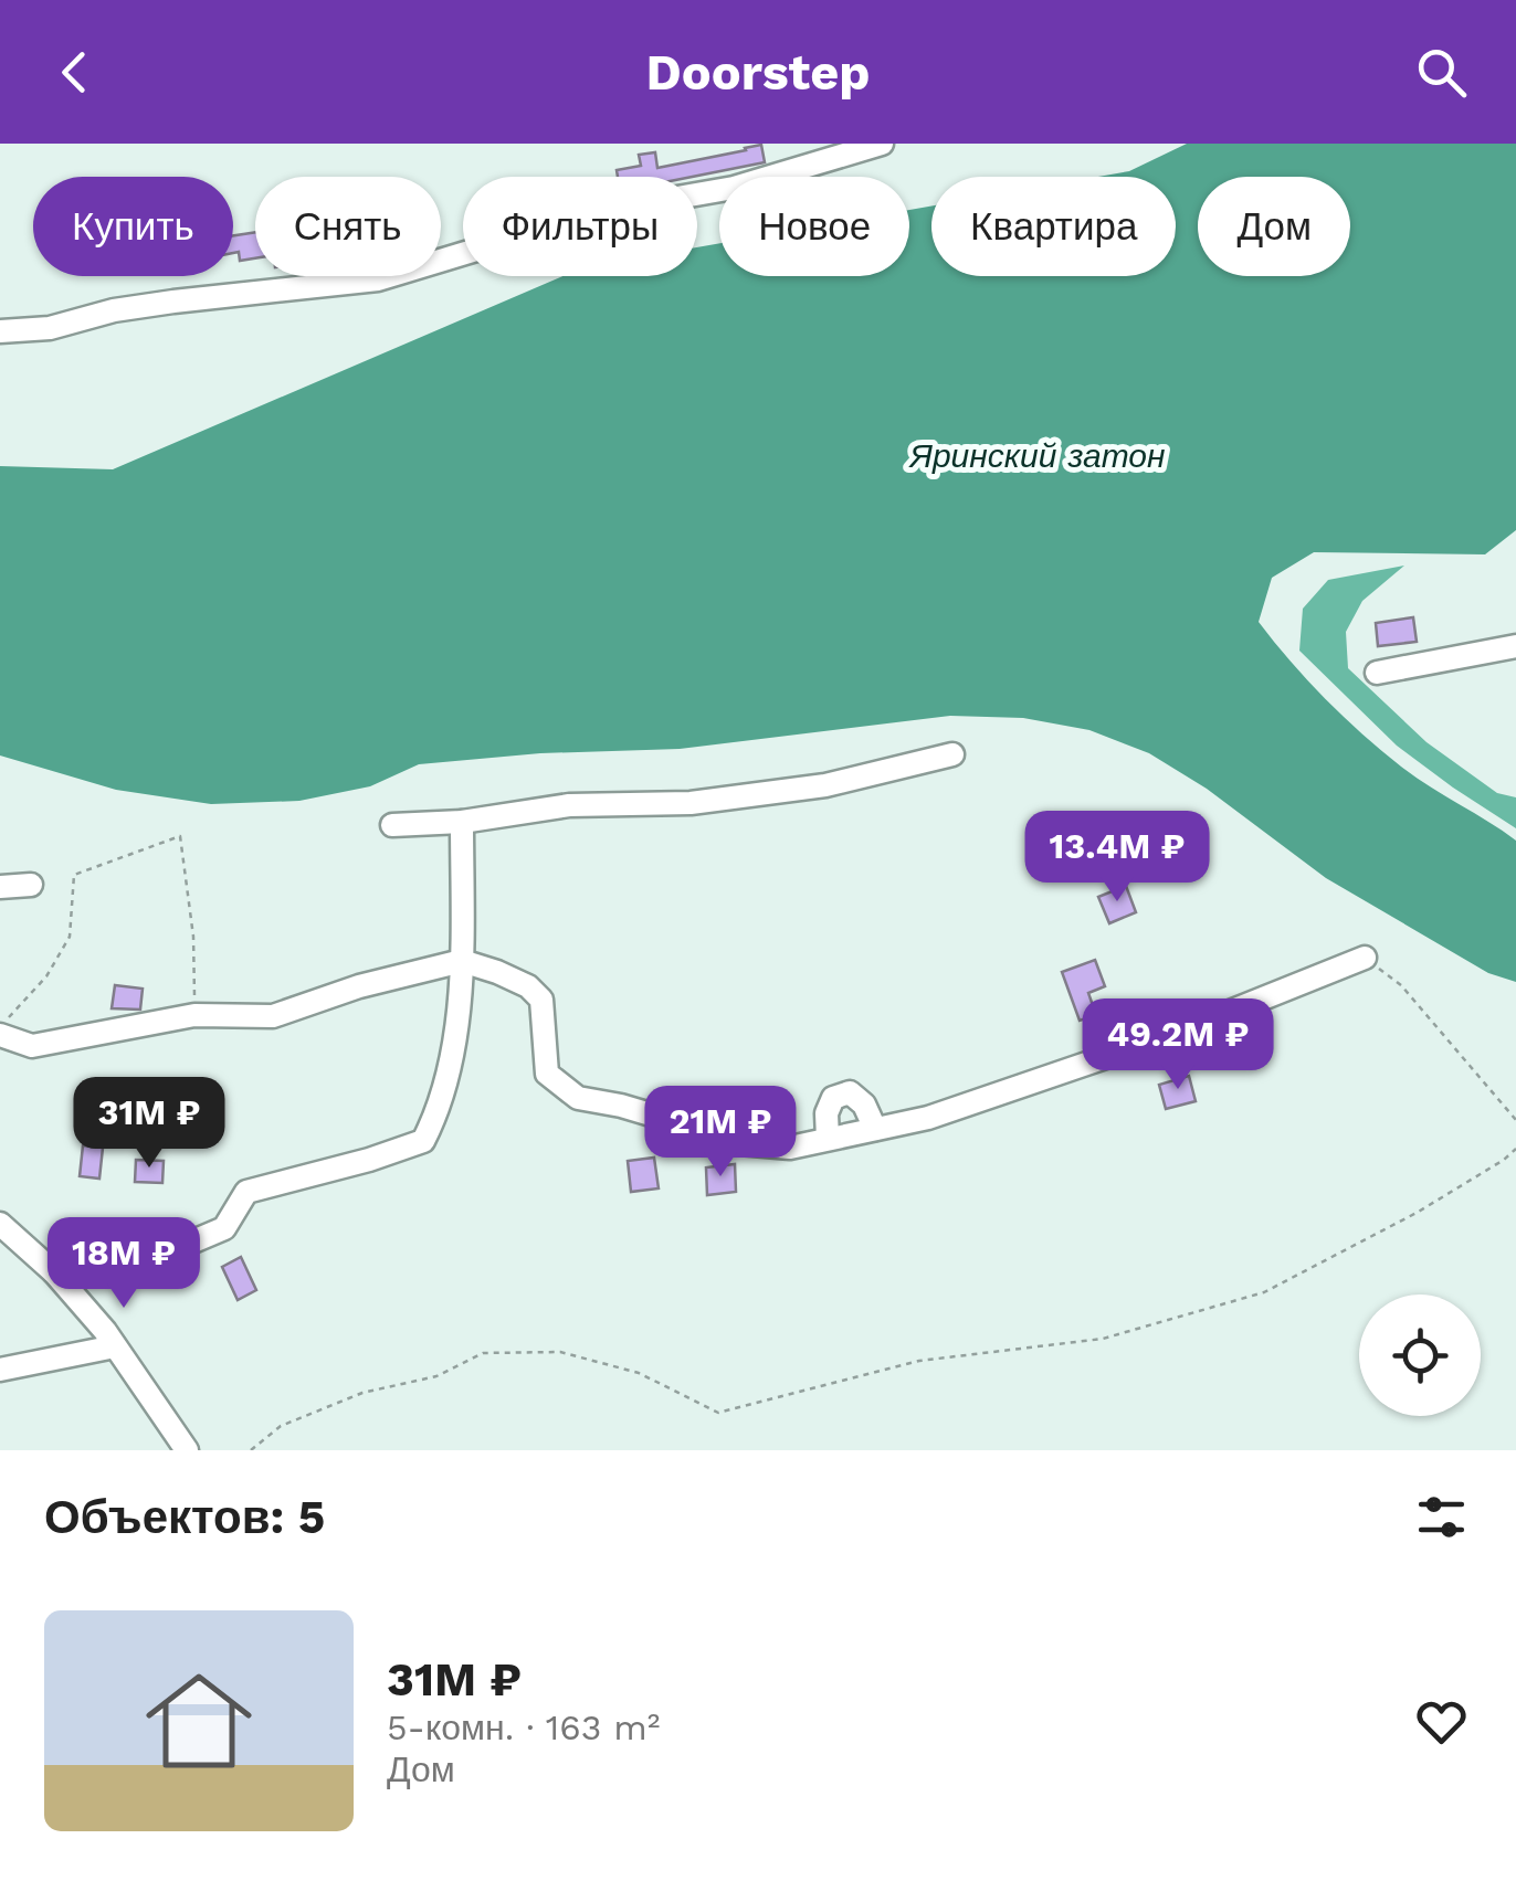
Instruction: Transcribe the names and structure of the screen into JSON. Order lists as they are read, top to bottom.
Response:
{
  "water": ["Яринский затон"],
  "page": {
    "header": "Doorstep",
    "chip": [
      "Купить",
      "Снять",
      "Фильтры",
      "Новое",
      "Квартира",
      "Дом"
    ],
    "price": [
      "13.4M ₽",
      "49.2M ₽",
      "31M ₽",
      "21M ₽",
      "18M ₽"
    ],
    "heading": "Объектов: 5",
    "list": [
      {
        "name": "31M ₽",
        "note": "5-комн. · 163 m² · Дом"
      }
    ]
  }
}
